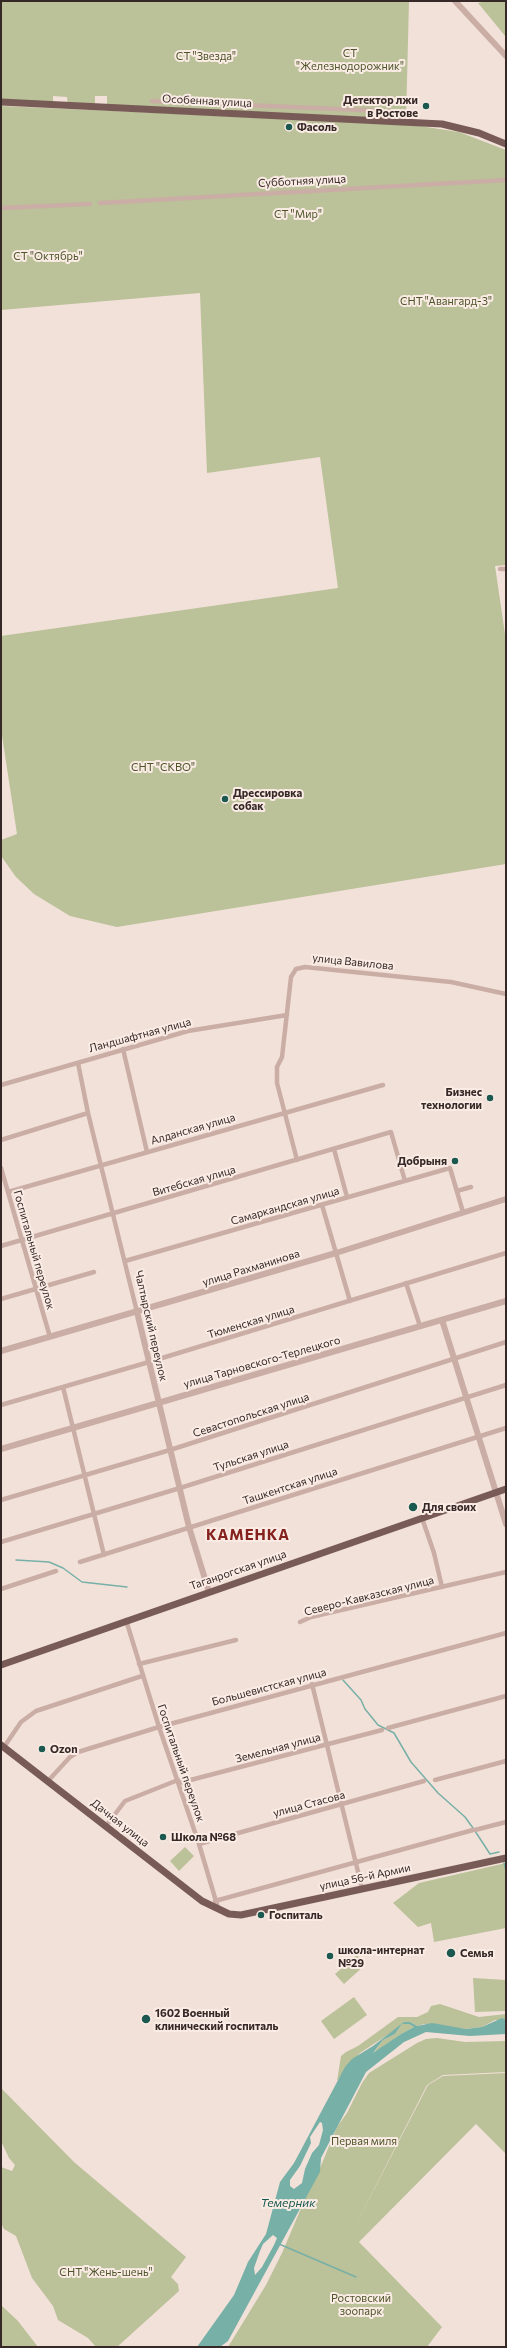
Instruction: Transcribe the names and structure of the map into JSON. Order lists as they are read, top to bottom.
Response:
{
  "streets": {
    "main road": [
      "Особенная улица",
      "Таганрогская улица",
      "Дачная улица",
      "улица 56-й Армии"
    ],
    "street": [
      "Субботняя улица",
      "улица Вавилова",
      "Ландшафтная улица",
      "Алданская улица",
      "Витебская улица",
      "Самаркандская улица",
      "Госпитальный переулок",
      "улица Рахманинова",
      "Тюменская улица",
      "Чалтырский переулок",
      "улица Тарновского-Терлецкого",
      "Севастопольская улица",
      "Тульская улица",
      "Ташкентская улица",
      "Северо-Кавказская улица",
      "Большевистская улица",
      "Земельная улица",
      "улица Стасова"
    ]
  },
  "crossings": [
    ["улица Вавилова", "Ландшафтная улица"],
    ["улица Вавилова", "Алданская улица"],
    ["улица Вавилова", "Витебская улица"],
    ["Ландшафтная улица", "Чалтырский переулок"],
    ["Алданская улица", "Госпитальный переулок"],
    ["Алданская улица", "Чалтырский переулок"],
    ["Витебская улица", "Самаркандская улица"],
    ["Витебская улица", "Госпитальный переулок"],
    ["Витебская улица", "Чалтырский переулок"],
    ["Самаркандская улица", "Чалтырский переулок"],
    ["Госпитальный переулок", "улица Рахманинова"],
    ["Госпитальный переулок", "Таганрогская улица"],
    ["Госпитальный переулок", "Большевистская улица"],
    ["Госпитальный переулок", "Земельная улица"],
    ["Госпитальный переулок", "улица Стасова"],
    ["Госпитальный переулок", "Дачная улица"],
    ["улица Рахманинова", "Чалтырский переулок"],
    ["Тюменская улица", "Чалтырский переулок"],
    ["Чалтырский переулок", "улица Тарновского-Терлецкого"],
    ["Чалтырский переулок", "Севастопольская улица"],
    ["Чалтырский переулок", "Тульская улица"],
    ["Чалтырский переулок", "Ташкентская улица"],
    ["Чалтырский переулок", "Таганрогская улица"],
    ["Таганрогская улица", "Северо-Кавказская улица"],
    ["Большевистская улица", "Дачная улица"],
    ["Земельная улица", "Дачная улица"],
    ["Дачная улица", "улица 56-й Армии"]
  ],
  "districts": ["КАМЕНКА"],
  "water": ["Темерник"],
  "parks": [
    "СТ \"Железнодорожник\"",
    "СТ \"Звезда\"",
    "СТ \"Мир\"",
    "СТ \"Октябрь\"",
    "СНТ \"Авангард-3\"",
    "СНТ \"СКВО\"",
    "Первая миля",
    "СНТ \"Жень-шень\"",
    "Ростовский зоопарк"
  ],
  "places": [
    "Детектор лжи в Ростове",
    "Фасоль",
    "Дрессировка собак",
    "Бизнес технологии",
    "Добрыня",
    "Для своих",
    "Ozon",
    "Школа №68",
    "Госпиталь",
    "Семья",
    "школа-интернат №29",
    "1602 Военный клинический госпиталь"
  ]
}
